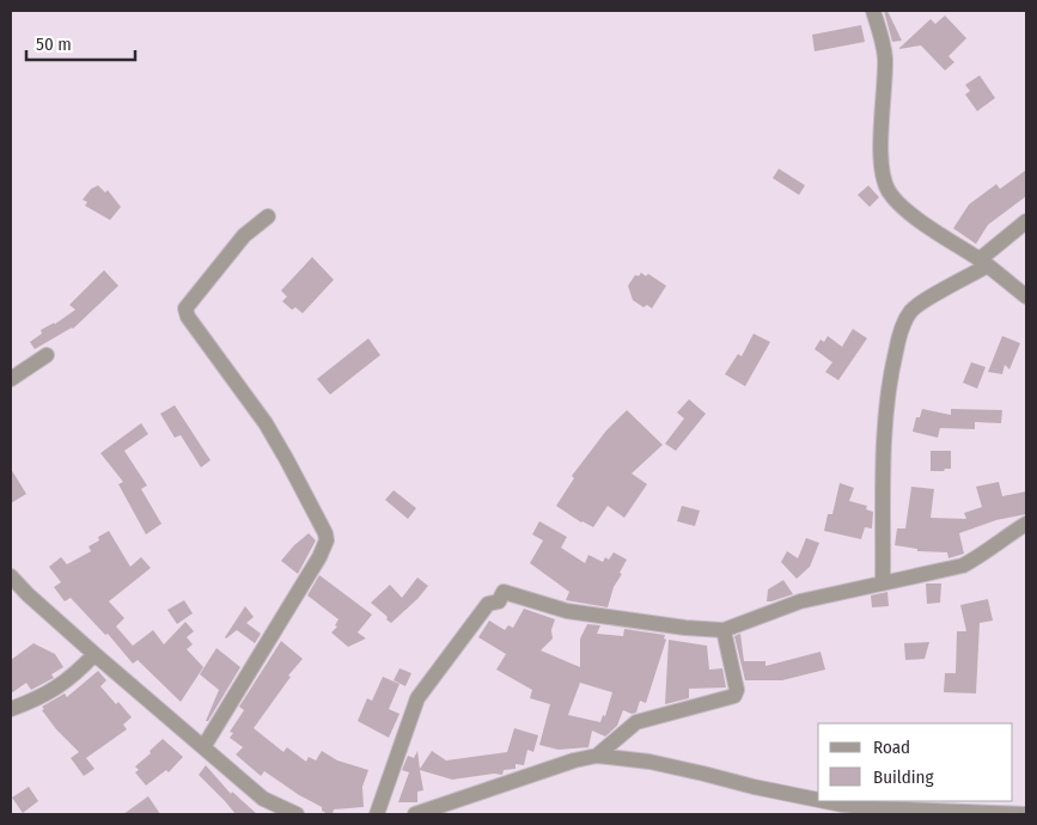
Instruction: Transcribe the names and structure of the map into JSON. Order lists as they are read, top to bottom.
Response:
{
  "legend": ["Road", "Building"],
  "scale_bar": "50 m"
}
